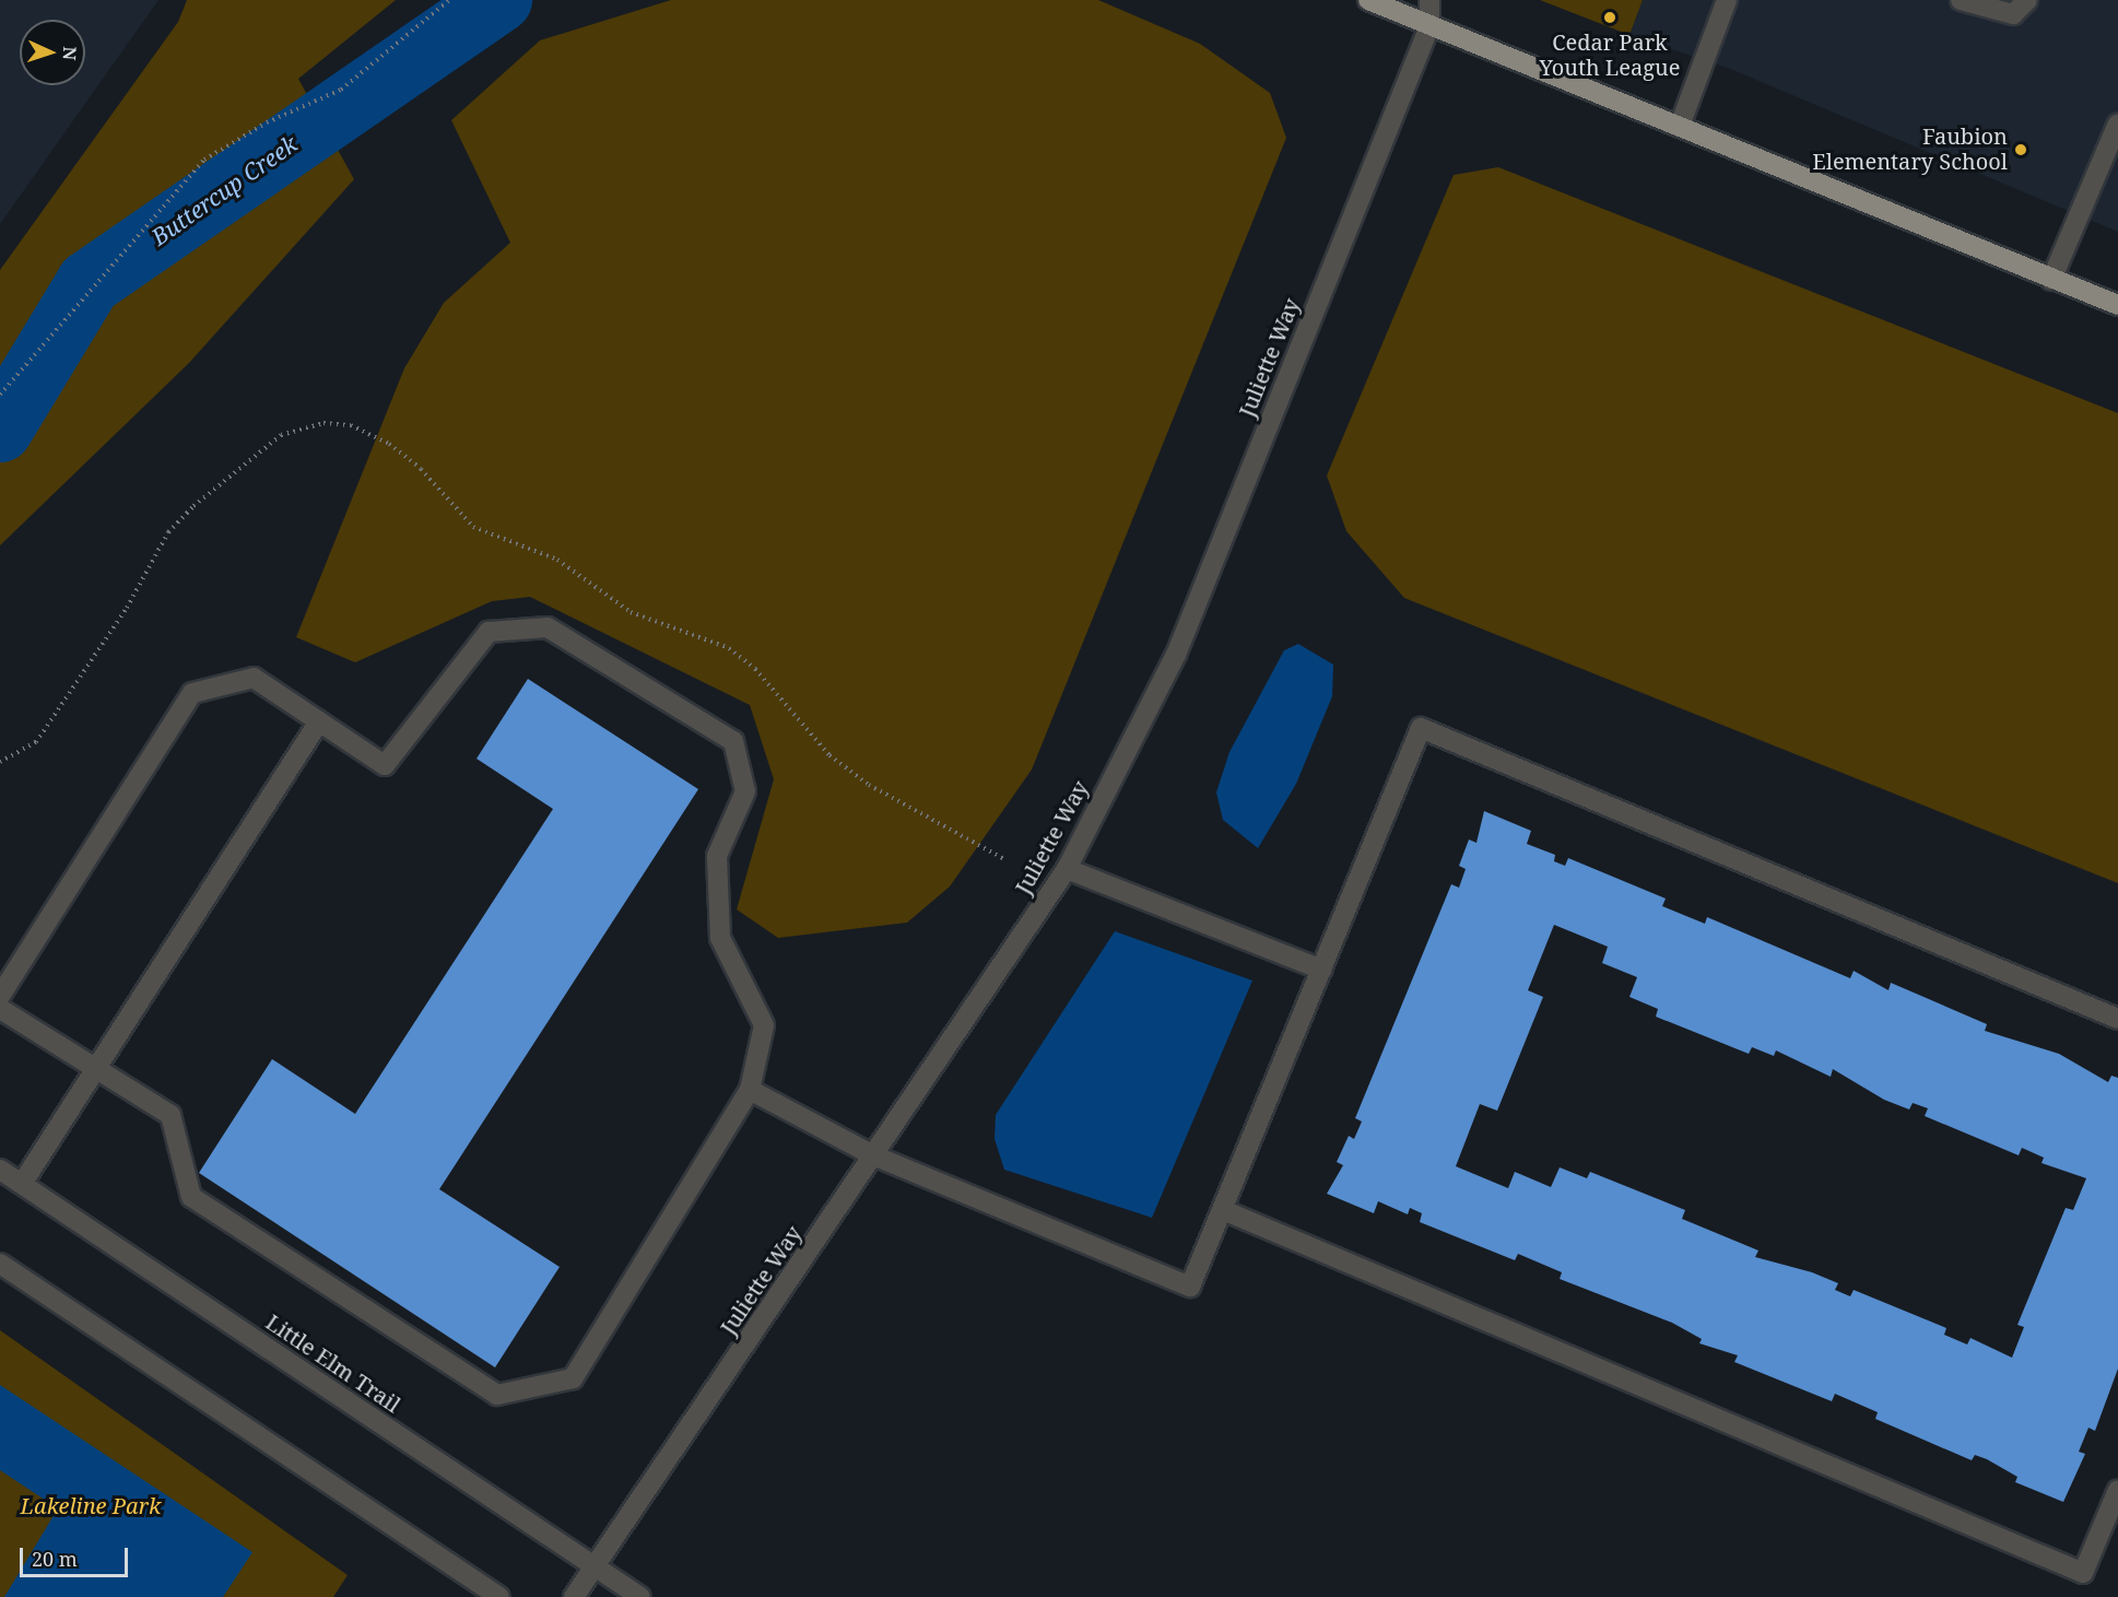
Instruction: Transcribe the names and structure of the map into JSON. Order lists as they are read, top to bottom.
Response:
{
  "streets": {
    "street": ["Juliette Way", "Little Elm Trail"]
  },
  "crossings": [
    ["Juliette Way", "Little Elm Trail"]
  ],
  "water": ["Buttercup Creek"],
  "parks": ["Lakeline Park"],
  "places": ["Cedar Park Youth League", "Faubion Elementary School"],
  "scale_bar": "20 m",
  "north": "right"
}
